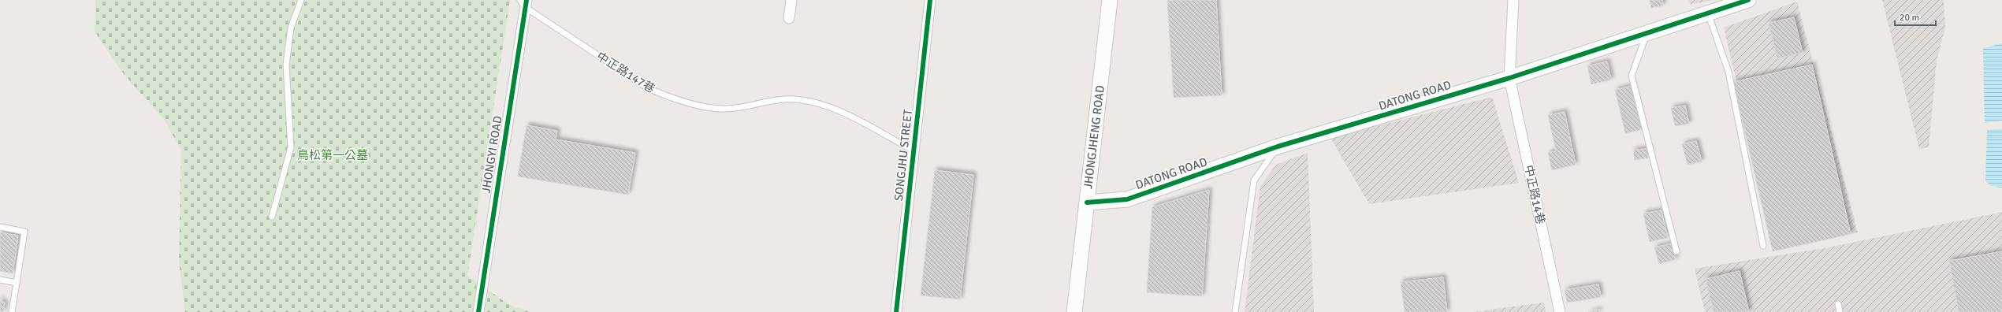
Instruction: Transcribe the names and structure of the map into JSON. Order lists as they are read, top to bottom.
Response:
{
  "streets": {
    "street": [
      "DATONG ROAD",
      "JHONGJHENG ROAD",
      "JHONGYI ROAD",
      "SONGJHU STREET",
      "中正路14巷"
    ],
    "lane": ["中正路147巷"]
  },
  "crossings": [
    ["中正路147巷", "JHONGYI ROAD"],
    ["中正路147巷", "SONGJHU STREET"],
    ["DATONG ROAD", "JHONGJHENG ROAD"],
    ["DATONG ROAD", "中正路14巷"]
  ],
  "parks": ["鳥松第一公墓"],
  "scale_bar": "20 m"
}
